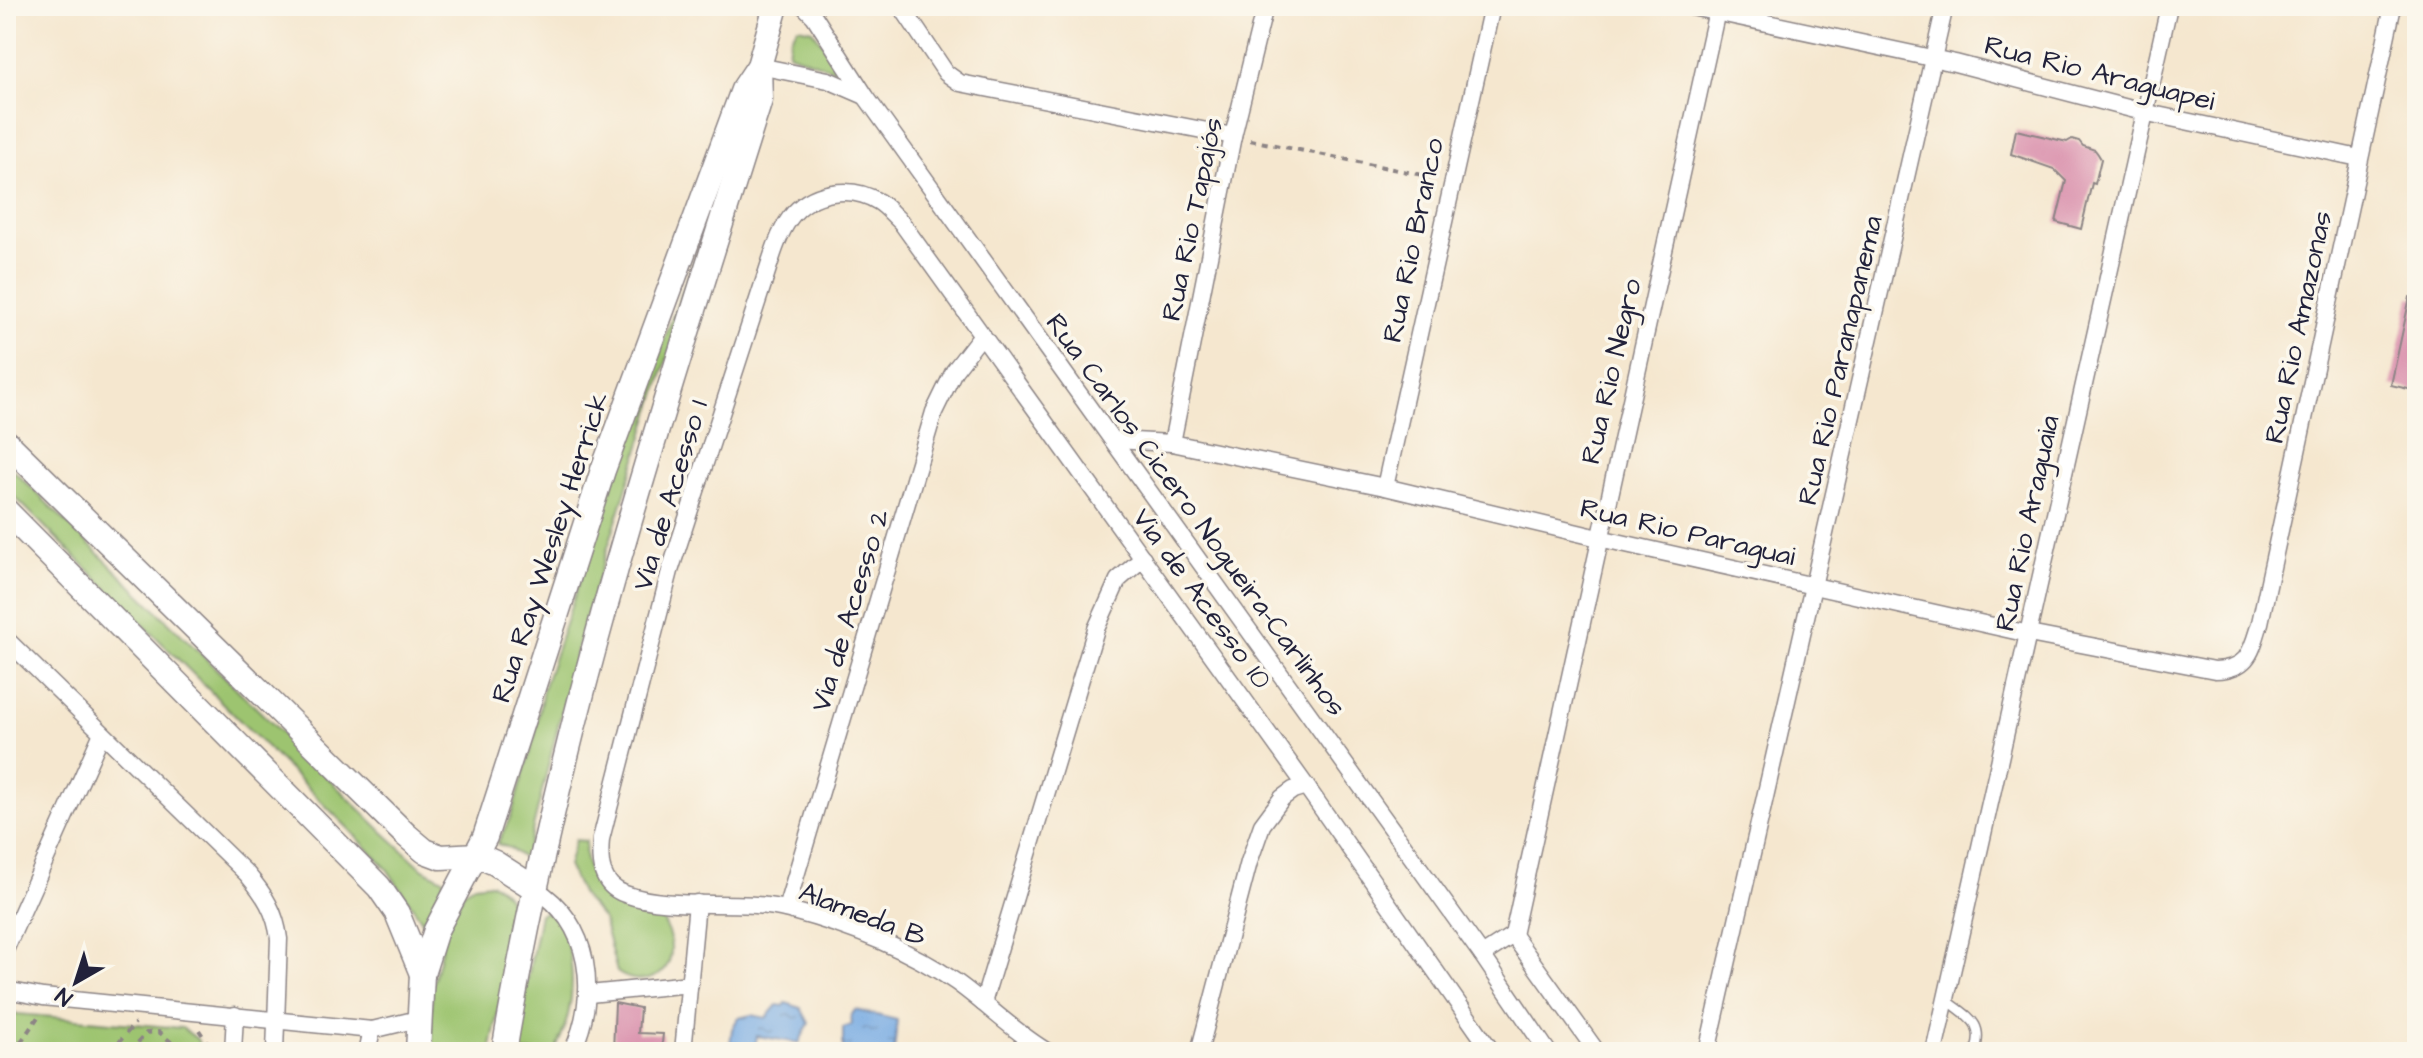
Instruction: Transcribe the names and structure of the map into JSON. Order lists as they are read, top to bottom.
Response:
{
  "streets": {
    "street": [
      "Rua Rio Araguapei",
      "Rua Rio Tapajós",
      "Rua Rio Branco",
      "Rua Rio Amazonas",
      "Rua Rio Paranapanema",
      "Rua Rio Negro",
      "Via de Acesso 1",
      "Rua Carlos Cicero Nogueira-Carlinhos",
      "Rua Rio Araguaia",
      "Rua Rio Paraguai",
      "Rua Ray Wesley Herrick",
      "Via de Acesso 10",
      "Via de Acesso 2",
      "Alameda B"
    ]
  },
  "crossings": [
    ["Rua Rio Araguapei", "Rua Rio Amazonas"],
    ["Rua Rio Araguapei", "Rua Rio Paranapanema"],
    ["Rua Rio Araguapei", "Rua Rio Negro"],
    ["Rua Rio Araguapei", "Rua Rio Araguaia"],
    ["Rua Rio Tapajós", "Rua Rio Paraguai"],
    ["Rua Rio Branco", "Rua Rio Paraguai"],
    ["Rua Rio Amazonas", "Rua Rio Paraguai"],
    ["Rua Rio Paranapanema", "Rua Rio Paraguai"],
    ["Rua Rio Negro", "Rua Rio Paraguai"],
    ["Via de Acesso 1", "Via de Acesso 10"],
    ["Via de Acesso 1", "Alameda B"],
    ["Rua Carlos Cicero Nogueira-Carlinhos", "Rua Rio Paraguai"],
    ["Rua Rio Araguaia", "Rua Rio Paraguai"],
    ["Via de Acesso 10", "Via de Acesso 2"],
    ["Via de Acesso 2", "Alameda B"]
  ],
  "north": "bottom left"
}
